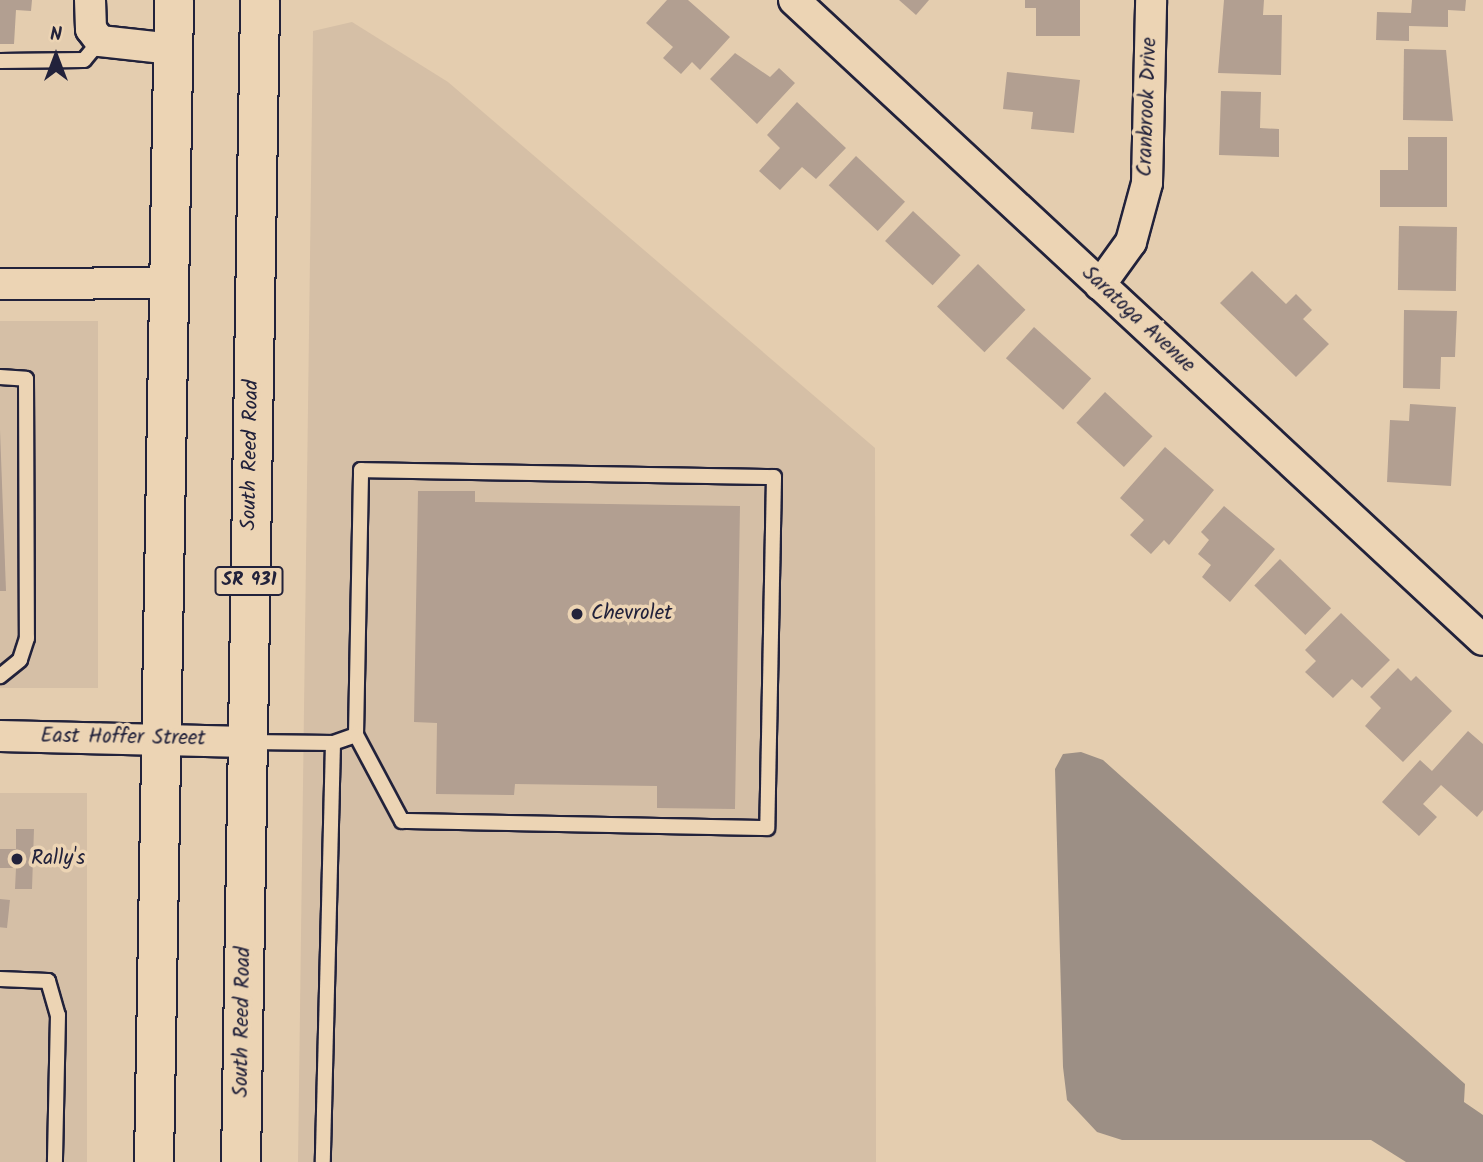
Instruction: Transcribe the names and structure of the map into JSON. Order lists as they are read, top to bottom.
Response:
{
  "streets": {
    "main road": ["South Reed Road", "SR 931"],
    "street": ["Cranbrook Drive", "Saratoga Avenue", "East Hoffer Street"]
  },
  "crossings": [
    ["Cranbrook Drive", "Saratoga Avenue"],
    ["South Reed Road", "East Hoffer Street"]
  ],
  "places": ["Chevrolet", "Rally's"],
  "north": "top"
}
